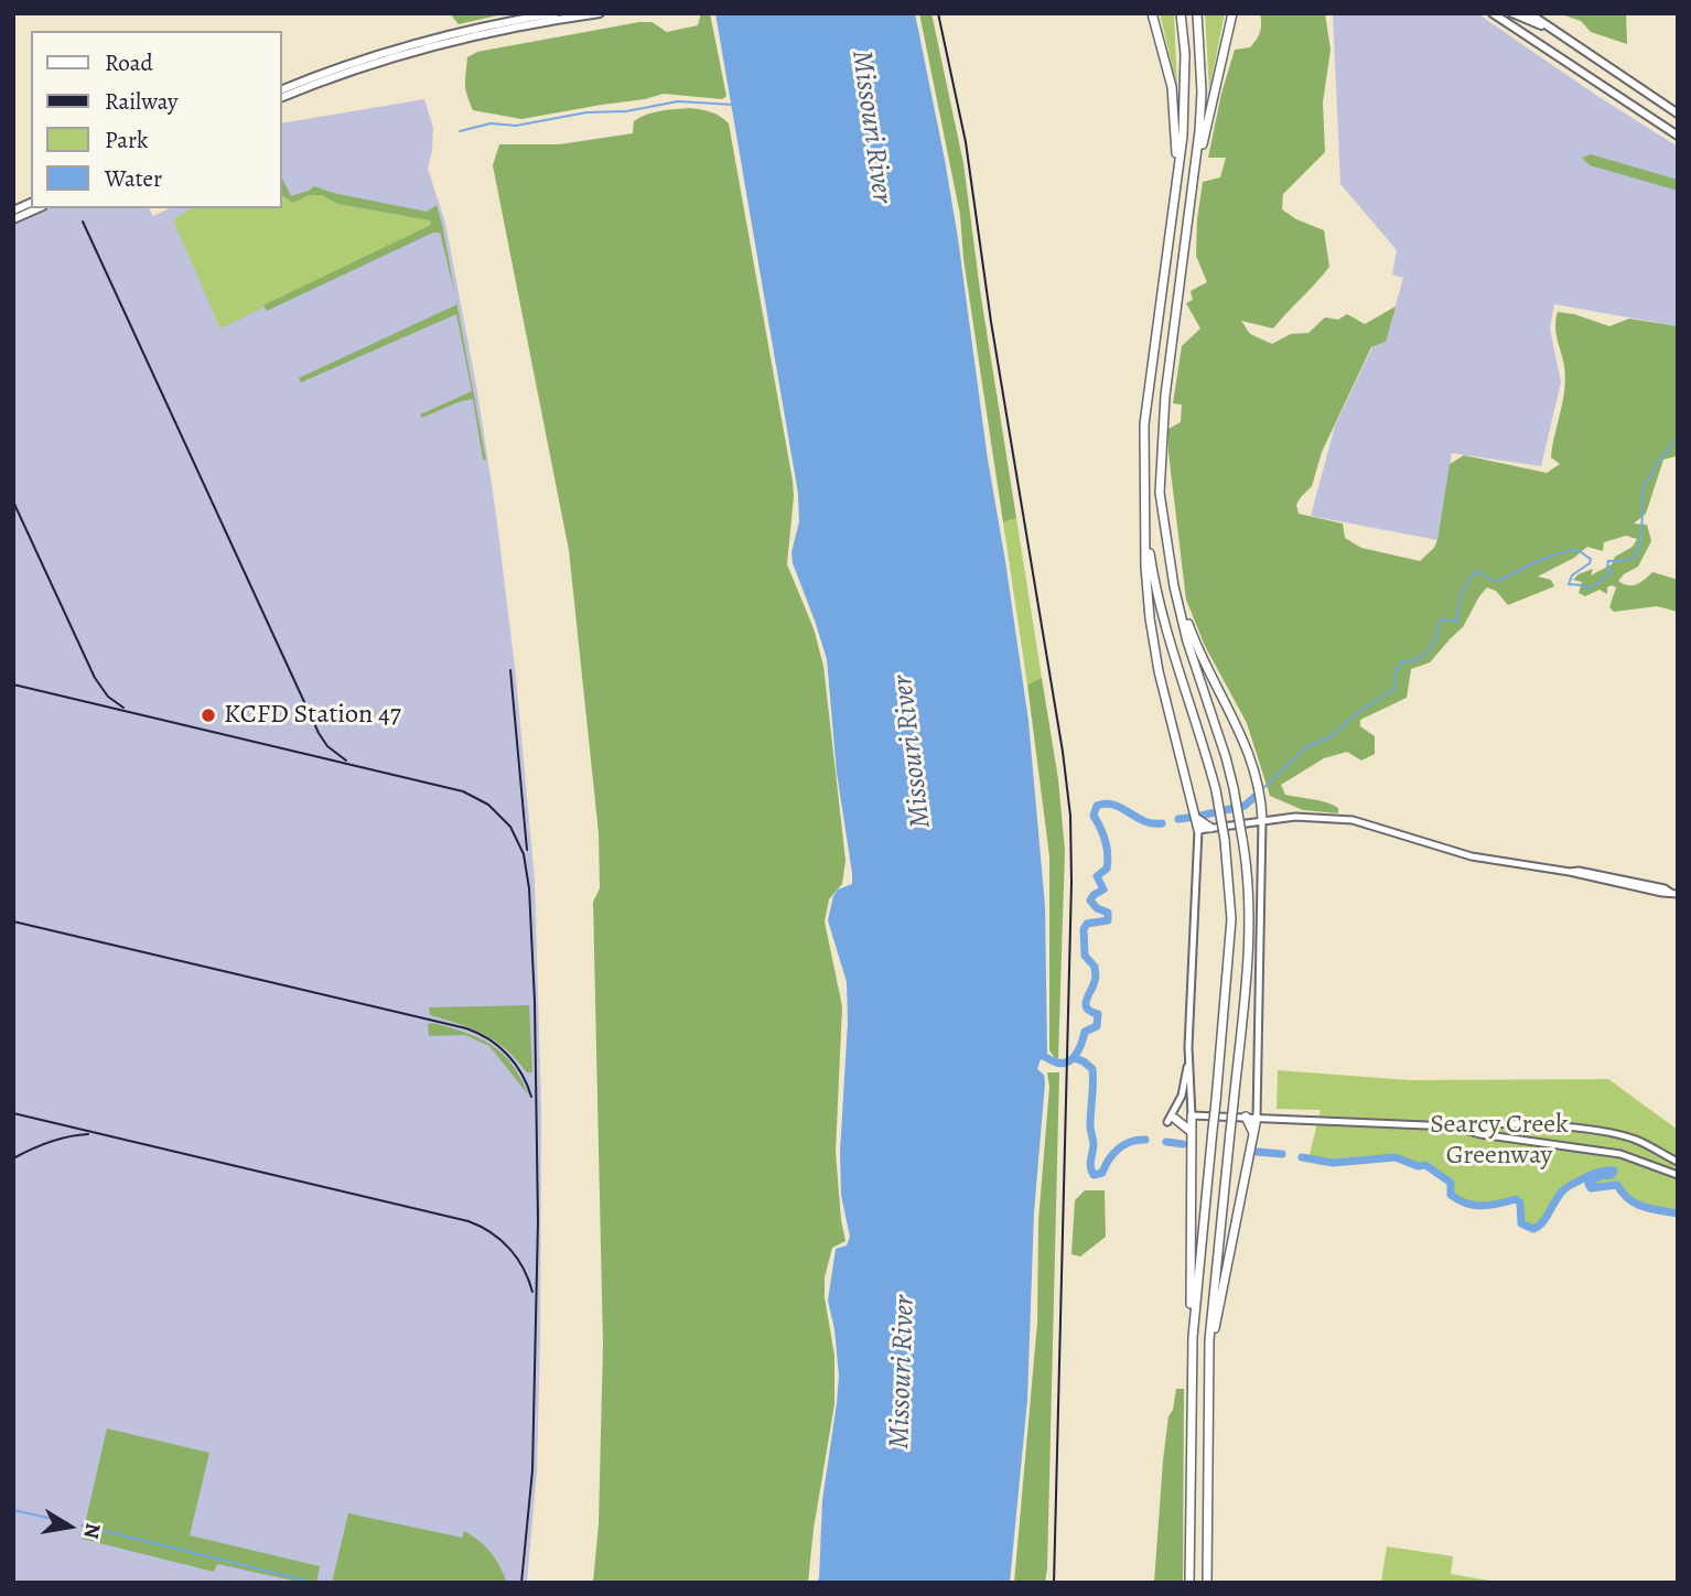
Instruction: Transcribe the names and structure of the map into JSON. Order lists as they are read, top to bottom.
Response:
{
  "water": ["Missouri River"],
  "parks": ["Searcy Creek Greenway"],
  "places": ["KCFD Station 47"],
  "legend": [
    "Road",
    "Railway",
    "Park",
    "Water"
  ],
  "north": "right"
}
